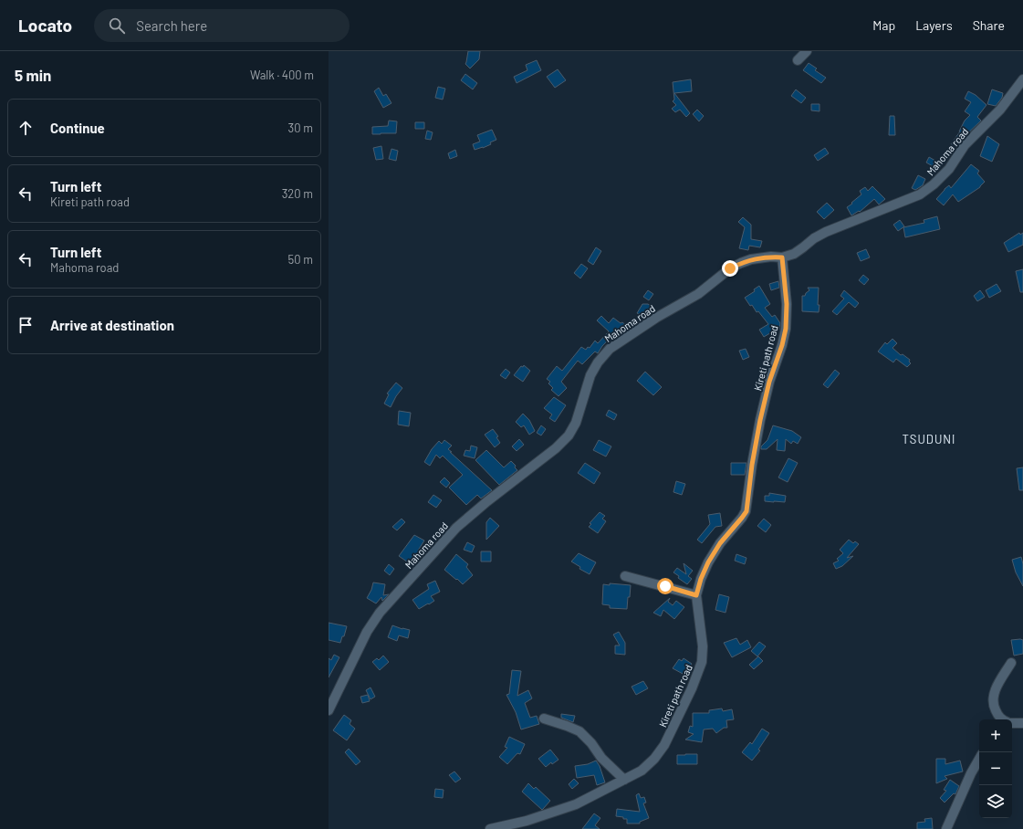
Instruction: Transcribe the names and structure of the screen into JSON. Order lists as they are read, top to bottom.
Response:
{
  "streets": {
    "street": ["Mahoma road", "Kireti path road"]
  },
  "crossings": [
    ["Mahoma road", "Kireti path road"]
  ],
  "districts": ["TSUDUNI"],
  "page": {
    "header": "Locato",
    "search": "Search here",
    "nav": ["Map", "Layers", "Share"],
    "heading": ["5 min", "Walk · 400 m"],
    "list": [
      ["Continue", "30 m"],
      ["Turn left", "Kireti path road", "320 m"],
      ["Turn left", "Mahoma road", "50 m"],
      "Arrive at destination"
    ],
    "map_buttons": ["+", "−"]
  }
}
